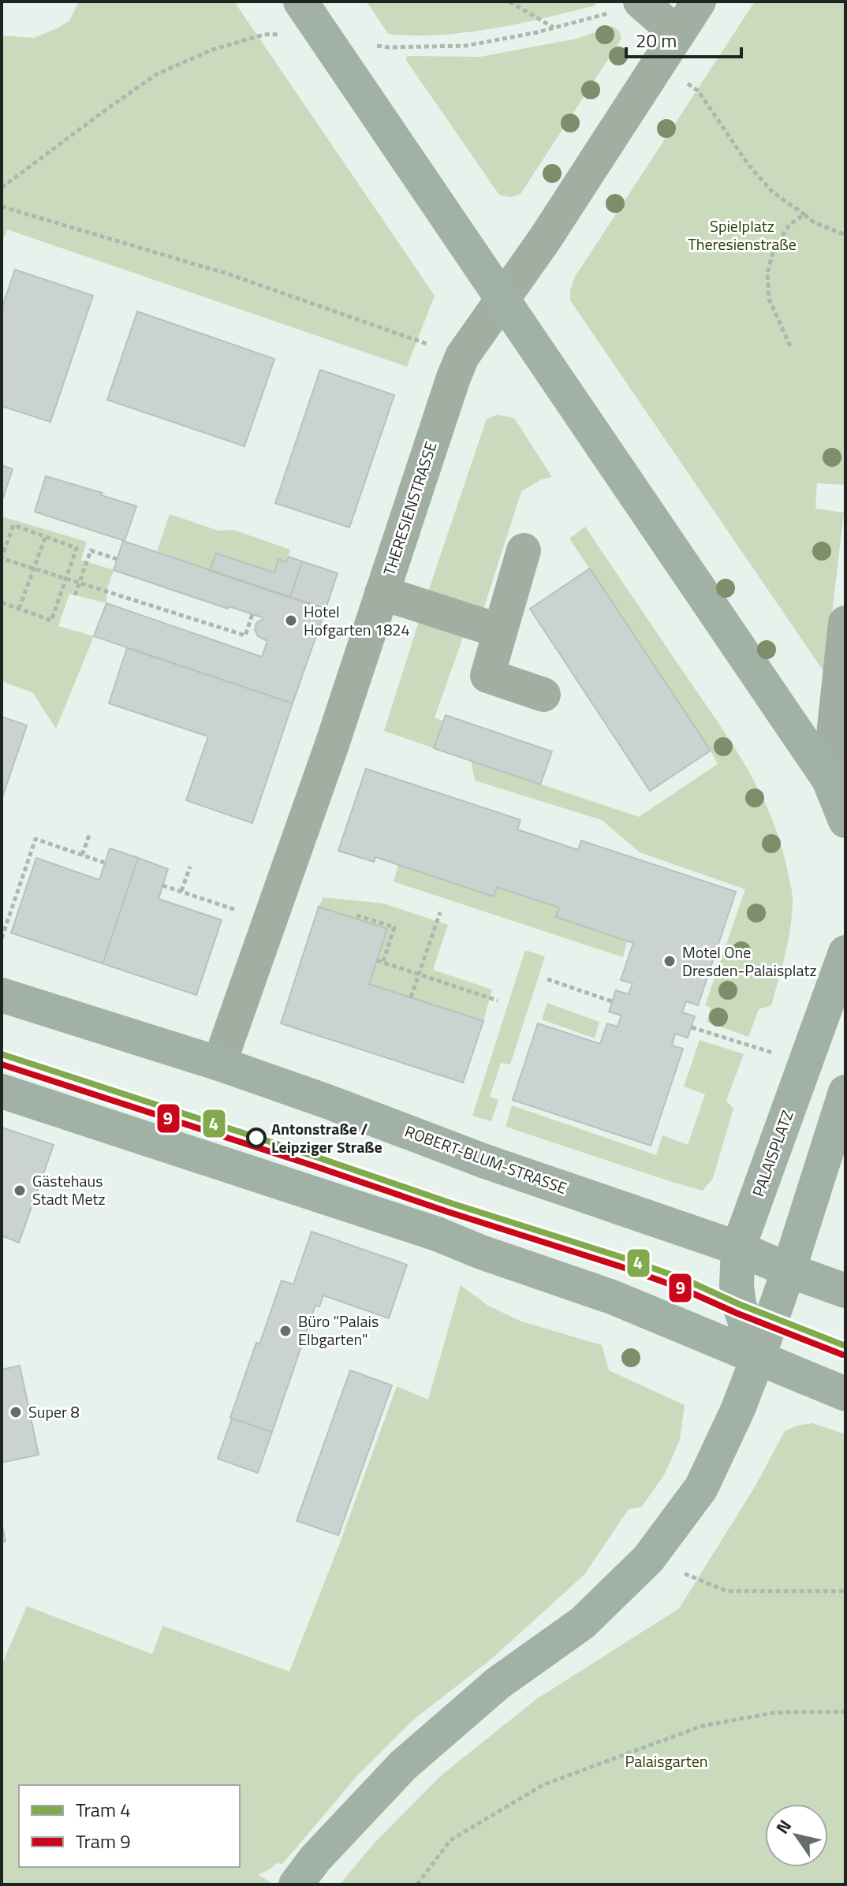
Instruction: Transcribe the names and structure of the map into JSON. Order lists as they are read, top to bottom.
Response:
{
  "streets": {
    "main road": ["PALAISPLATZ", "ROBERT-BLUM-STRASSE"],
    "street": ["THERESIENSTRASSE"]
  },
  "crossings": [
    ["THERESIENSTRASSE", "ROBERT-BLUM-STRASSE"],
    ["PALAISPLATZ", "ROBERT-BLUM-STRASSE"]
  ],
  "parks": ["Spielplatz Theresienstraße", "Palaisgarten"],
  "places": [
    "Hotel Hofgarten 1824",
    "Motel One Dresden-Palaisplatz",
    "Antonstraße / Leipziger Straße",
    "Gästehaus Stadt Metz",
    "Büro \"Palais Elbgarten\"",
    "Super 8"
  ],
  "lines": ["tram line 4", "tram line 9"],
  "legend": ["Tram 4", "Tram 9"],
  "scale_bar": "20 m",
  "north": "top left"
}
